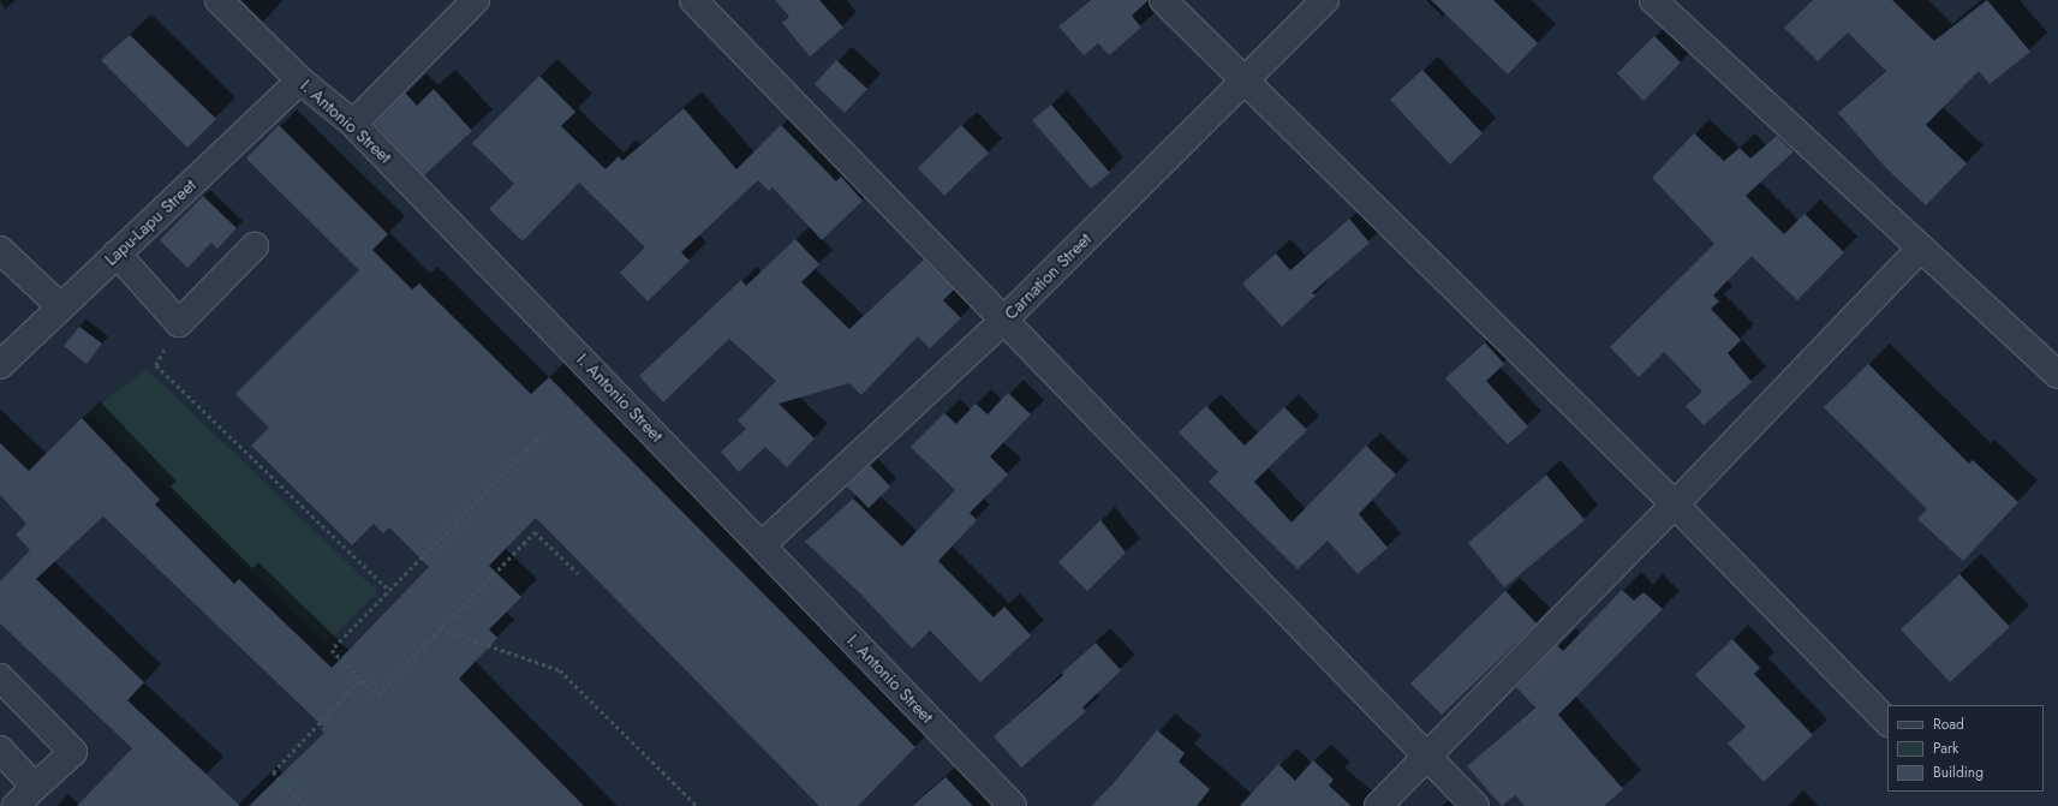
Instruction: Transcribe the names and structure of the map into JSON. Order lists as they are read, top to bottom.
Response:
{
  "streets": {
    "street": ["I. Antonio Street", "Lapu-Lapu Street", "Carnation Street"]
  },
  "crossings": [
    ["I. Antonio Street", "Lapu-Lapu Street"],
    ["I. Antonio Street", "Carnation Street"]
  ],
  "legend": ["Road", "Park", "Building"]
}
